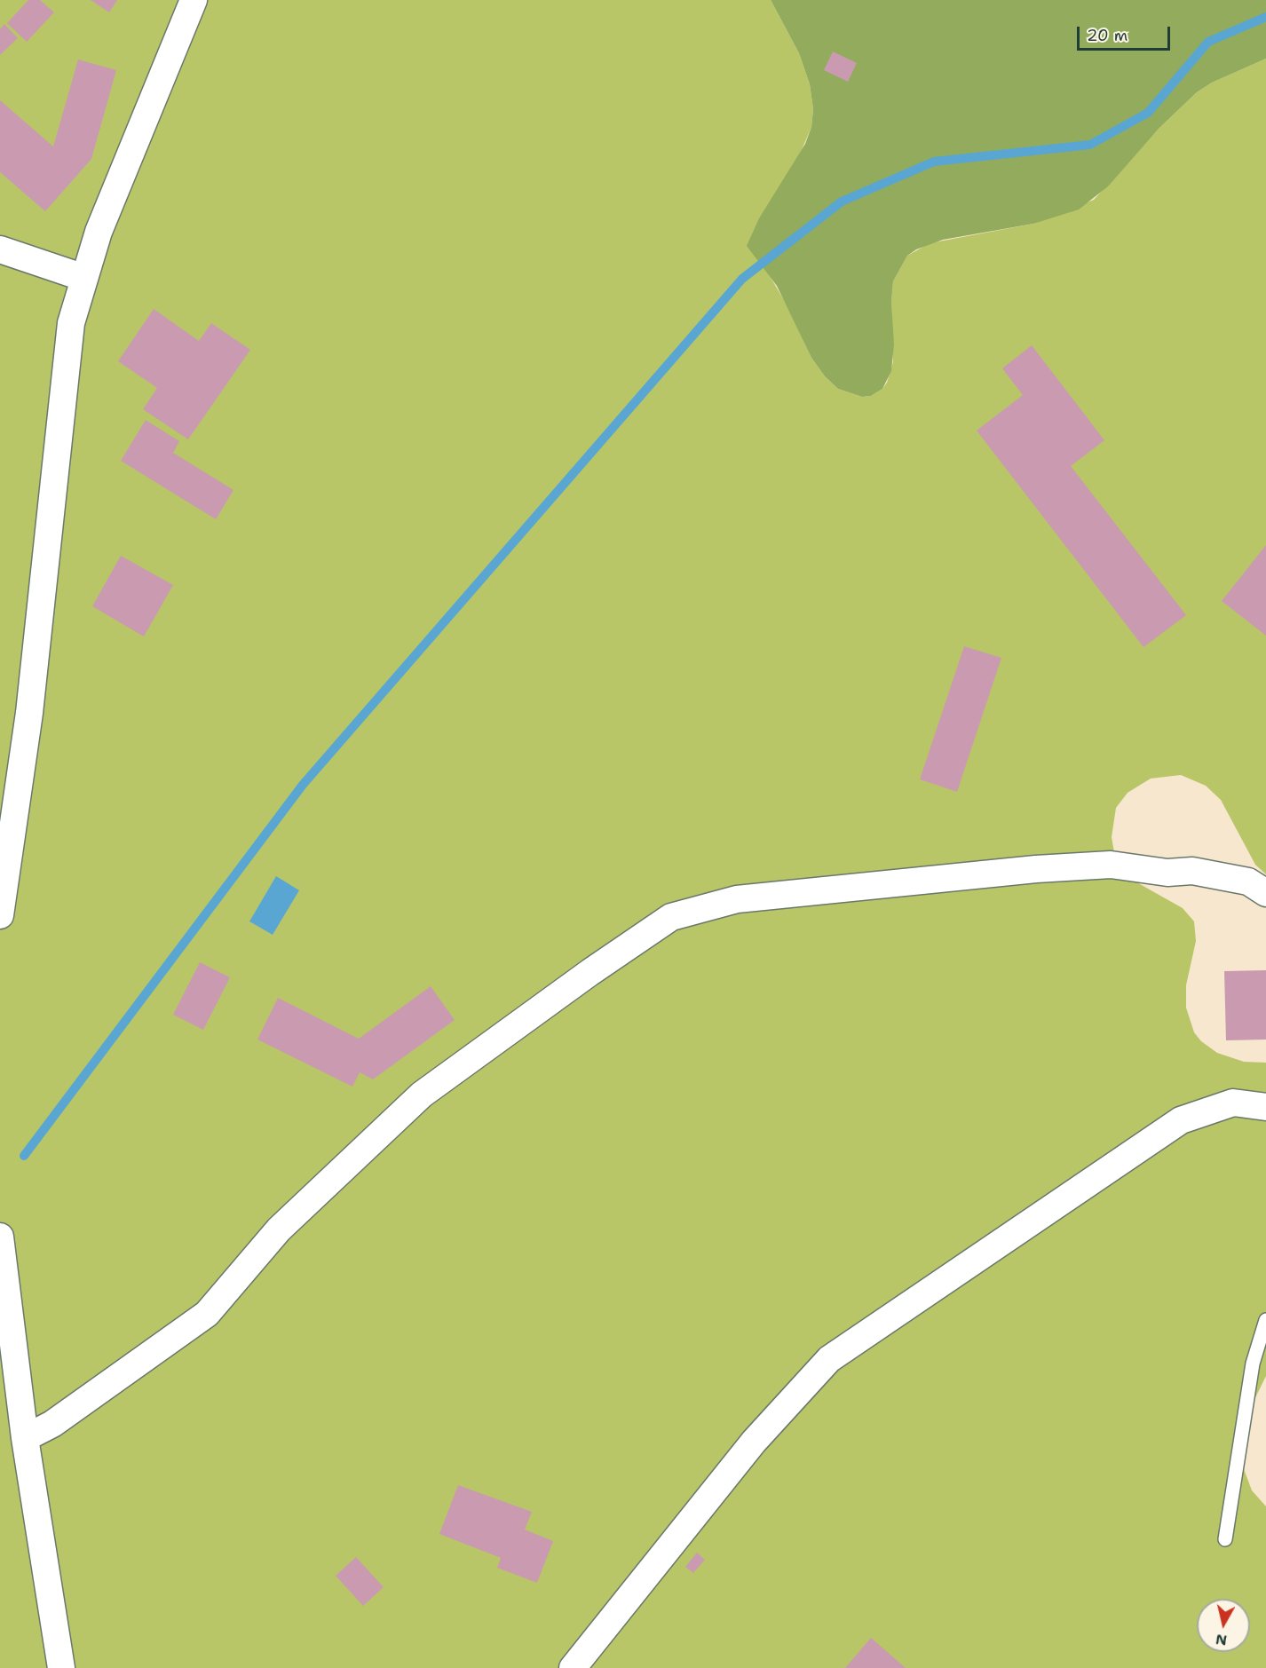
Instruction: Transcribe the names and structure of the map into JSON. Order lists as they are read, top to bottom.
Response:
{
  "scale_bar": "20 m",
  "north": "bottom"
}
